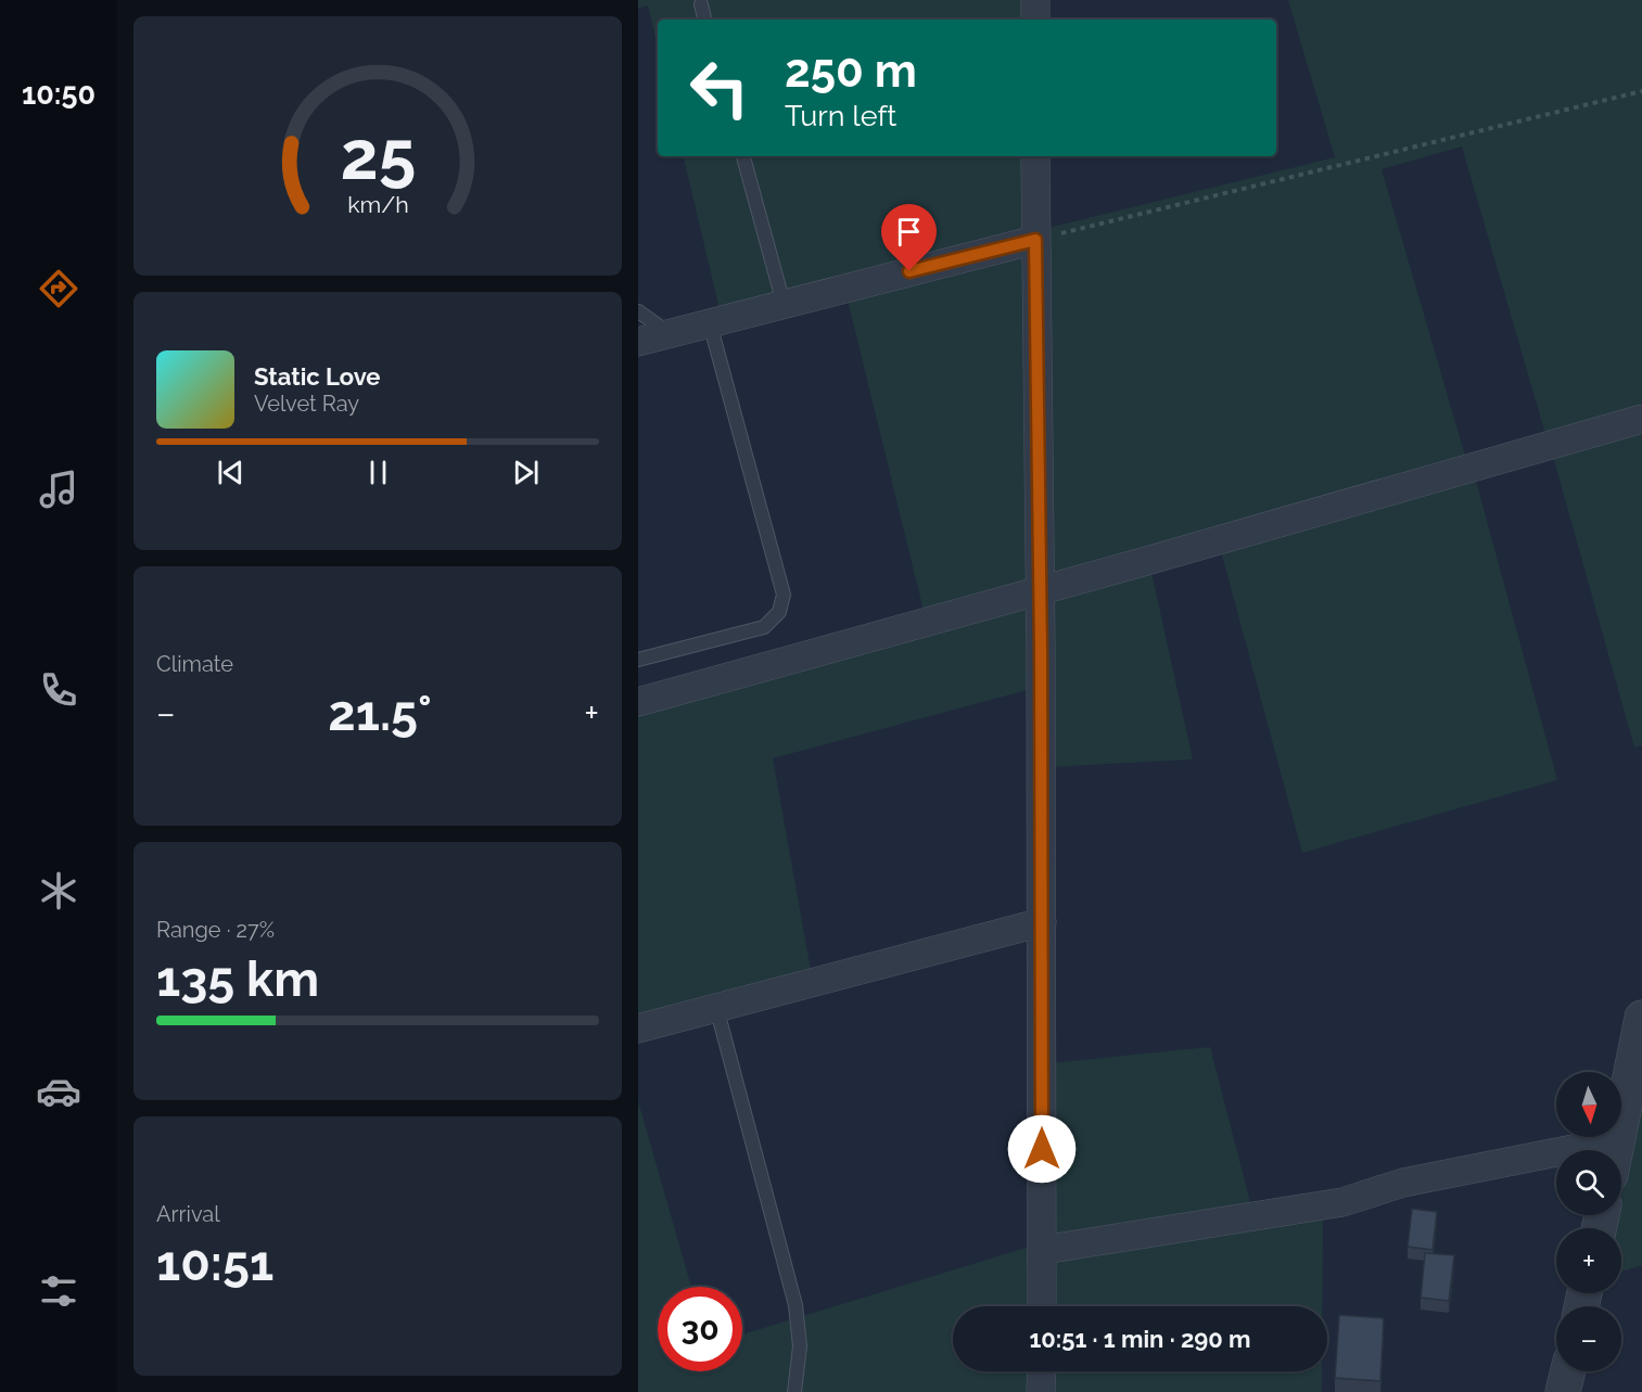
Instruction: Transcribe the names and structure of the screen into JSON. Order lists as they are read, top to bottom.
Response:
{
  "north": "bottom",
  "page": {
    "tabs": "10:50",
    "turn": ["250 m", "Turn left"],
    "song": ["Static Love", "Velvet Ray"],
    "tile": [
      "Climate",
      ["Range · 27%", "135 km"],
      ["Arrival", "10:51"]
    ],
    "heat": ["−", "21.5°", "+"],
    "map_buttons": ["+", "−"],
    "limit": "30",
    "trip": "10:51 · 1 min · 290 m",
    "gauge": ["25", "km/h"]
  }
}
